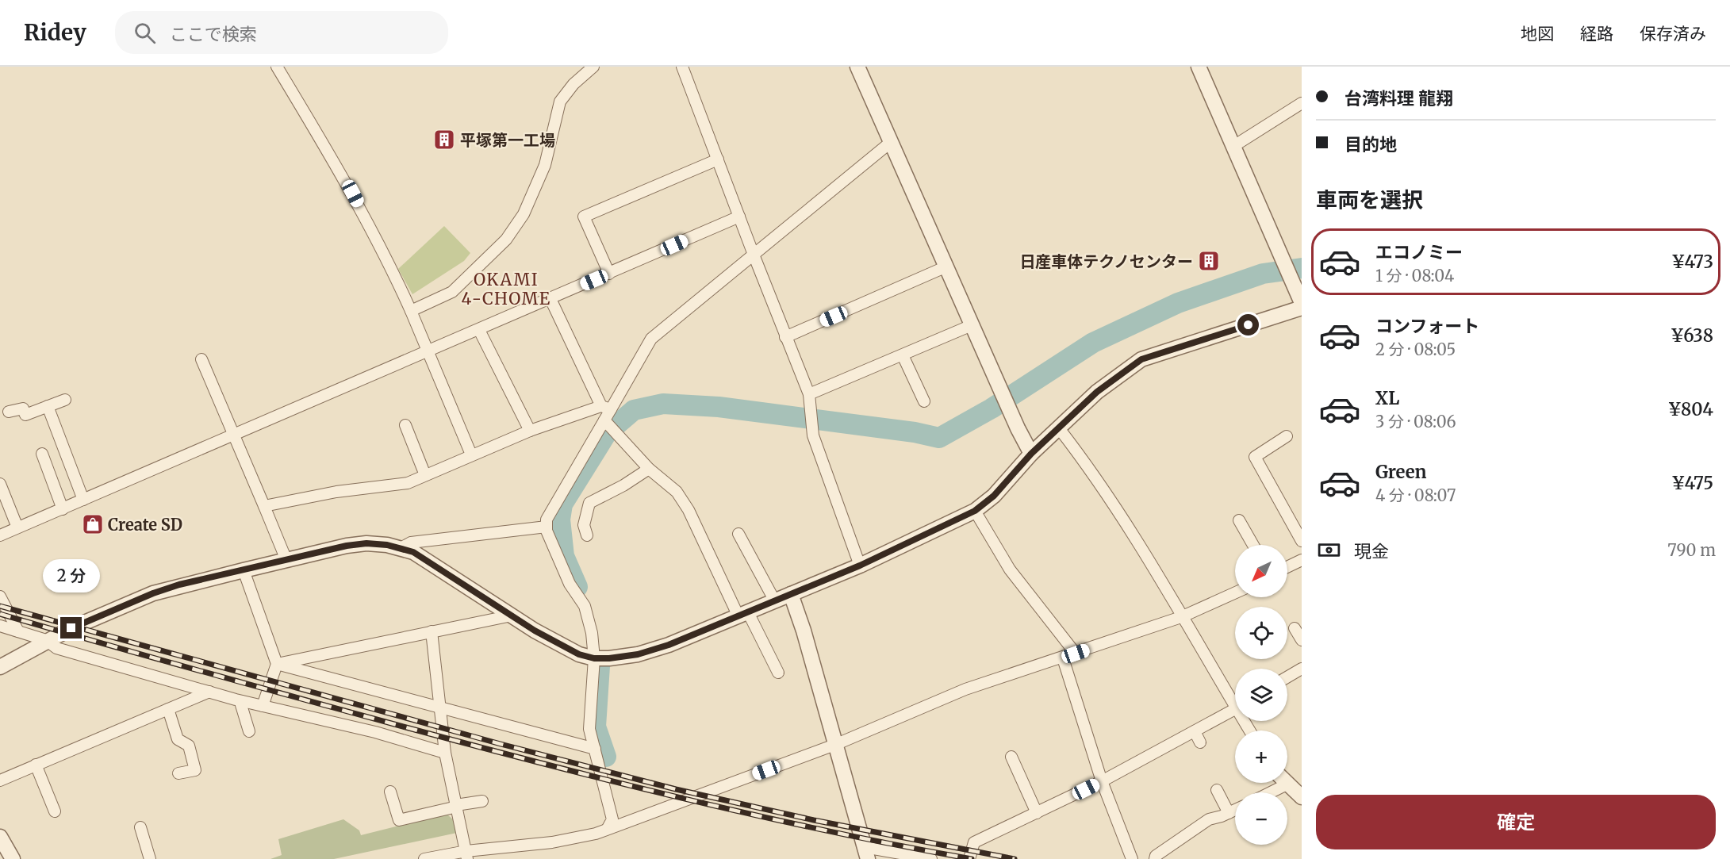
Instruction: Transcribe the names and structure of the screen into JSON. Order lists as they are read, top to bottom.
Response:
{
  "districts": ["OKAMI 4-CHOME"],
  "places": {
    "building": ["平塚第一工場", "日産車体テクノセンター"],
    "shop": ["Create SD"]
  },
  "north": "bottom left",
  "page": {
    "header": "Ridey",
    "search": "ここで検索",
    "nav": ["地図", "経路", "保存済み"],
    "banner": ["台湾料理 龍翔", "目的地"],
    "heading": "車両を選択",
    "list": [
      {
        "name": "エコノミー",
        "note": "1 分 · 08:04",
        "value": "¥473"
      },
      {
        "name": "コンフォート",
        "note": "2 分 · 08:05",
        "value": "¥638"
      },
      {
        "name": "XL",
        "note": "3 分 · 08:06",
        "value": "¥804"
      },
      {
        "name": "Green",
        "note": "4 分 · 08:07",
        "value": "¥475"
      }
    ],
    "pay": ["現金", "790 m"],
    "map_buttons": ["+", "−"],
    "bubble": "2 分",
    "buttons": "確定"
  }
}
